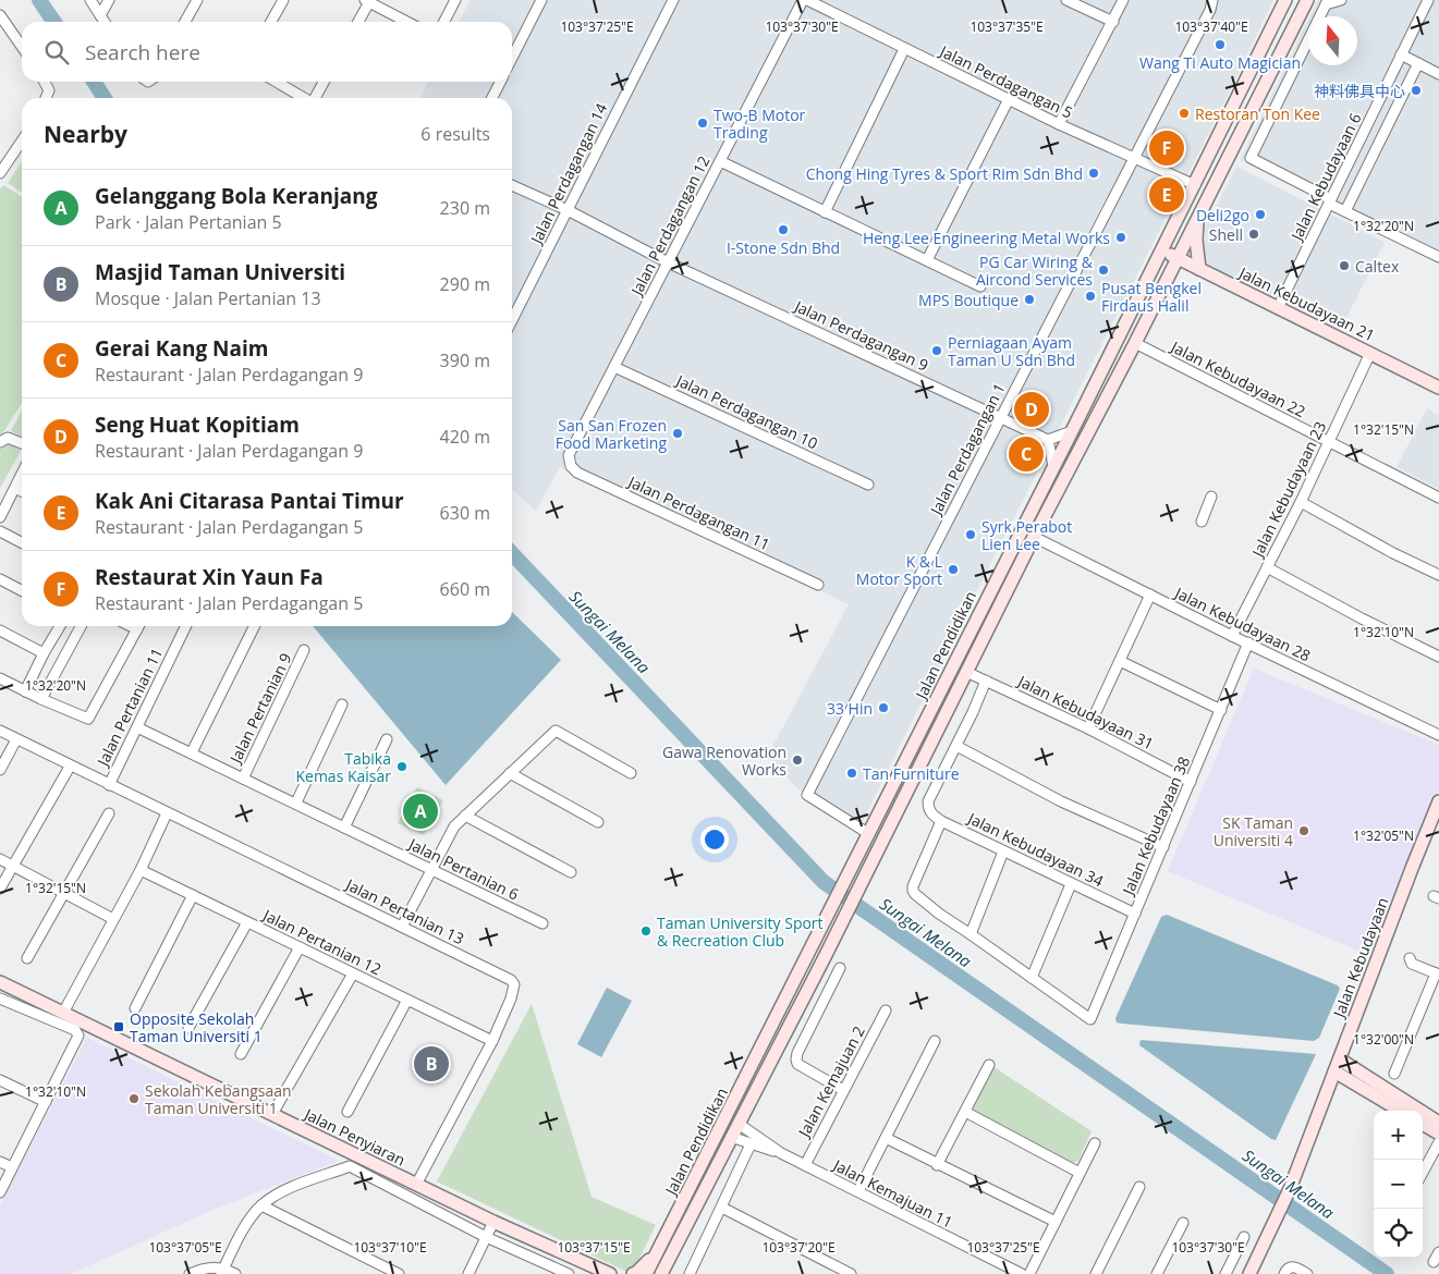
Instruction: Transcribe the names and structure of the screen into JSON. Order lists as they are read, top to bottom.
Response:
{
  "streets": {
    "main road": [
      "Jalan Kebudayaan 21",
      "Jalan Pendidikan",
      "Jalan Kebudayaan",
      "Jalan Penyiaran"
    ],
    "street": [
      "Jalan Perdagangan 5",
      "Jalan Perdagangan 14",
      "Jalan Kebudayaan 6",
      "Jalan Perdagangan 12",
      "Jalan Perdagangan 9",
      "Jalan Kebudayaan 22",
      "Jalan Perdagangan 10",
      "Jalan Perdagangan 1",
      "Jalan Kebudayaan 23",
      "Jalan Perdagangan 11",
      "Jalan Kebudayaan 28",
      "Jalan Pertanian 11",
      "Jalan Pertanian 9",
      "Jalan Kebudayaan 31",
      "Jalan Kebudayaan 38",
      "Jalan Kebudayaan 34",
      "Jalan Pertanian 6",
      "Jalan Pertanian 13",
      "Jalan Pertanian 12",
      "Jalan Kemajuan 2",
      "Jalan Kemajuan 11"
    ]
  },
  "crossings": [
    ["Jalan Perdagangan 5", "Jalan Perdagangan 12"],
    ["Jalan Perdagangan 5", "Jalan Perdagangan 1"],
    ["Jalan Perdagangan 5", "Jalan Pendidikan"],
    ["Jalan Perdagangan 14", "Jalan Perdagangan 9"],
    ["Jalan Kebudayaan 6", "Jalan Kebudayaan 21"],
    ["Jalan Perdagangan 12", "Jalan Perdagangan 9"],
    ["Jalan Perdagangan 12", "Jalan Perdagangan 10"],
    ["Jalan Perdagangan 12", "Jalan Perdagangan 11"],
    ["Jalan Kebudayaan 21", "Jalan Kebudayaan 23"],
    ["Jalan Kebudayaan 21", "Jalan Pendidikan"],
    ["Jalan Perdagangan 9", "Jalan Perdagangan 1"],
    ["Jalan Kebudayaan 22", "Jalan Kebudayaan 23"],
    ["Jalan Kebudayaan 22", "Jalan Pendidikan"],
    ["Jalan Perdagangan 1", "Jalan Pendidikan"],
    ["Jalan Kebudayaan 23", "Jalan Kebudayaan 28"],
    ["Jalan Kebudayaan 28", "Jalan Pendidikan"],
    ["Jalan Kebudayaan 28", "Jalan Kebudayaan 38"],
    ["Jalan Pendidikan", "Jalan Kebudayaan 31"],
    ["Jalan Pendidikan", "Jalan Kemajuan 11"],
    ["Jalan Pertanian 11", "Jalan Pertanian 6"],
    ["Jalan Pertanian 11", "Jalan Pertanian 13"],
    ["Jalan Pertanian 9", "Jalan Pertanian 6"],
    ["Jalan Kebudayaan 31", "Jalan Kebudayaan 38"],
    ["Jalan Kebudayaan 38", "Jalan Kebudayaan 34"],
    ["Jalan Pertanian 13", "Jalan Pertanian 12"],
    ["Jalan Pertanian 13", "Jalan Penyiaran"],
    ["Jalan Kemajuan 2", "Jalan Kemajuan 11"]
  ],
  "water": ["Sungai Melana"],
  "places": {
    "other": [
      "Wang Ti Auto Magician",
      "神料佛具中心",
      "Restoran Ton Kee",
      "Two-B Motor Trading",
      "Chong Hing Tyres & Sport Rim Sdn Bhd",
      "Deli2go",
      "I-Stone Sdn Bhd",
      "Shell",
      "Heng Lee Engineering Metal Works",
      "Caltex",
      "PG Car Wiring & Aircond Services",
      "Pusat Bengkel Firdaus Halil",
      "MPS Boutique",
      "Perniagaan Ayam Taman U Sdn Bhd",
      "San San Frozen Food Marketing",
      "Syrk Perabot Lien Lee",
      "K & L Motor Sport",
      "33 Hin",
      "Gawa Renovation Works",
      "Tabika Kemas Kaisar",
      "Tan Furniture",
      "SK Taman Universiti 4",
      "Taman University Sport & Recreation Club",
      "Sekolah Kebangsaan Taman Universiti 1"
    ],
    "transit": ["Opposite Sekolah Taman Universiti 1"]
  },
  "north": "top",
  "page": {
    "search": "Search here",
    "heading": ["Nearby", "6 results"],
    "pins": [
      "F",
      "E",
      "D",
      "C",
      "A",
      "B"
    ],
    "list": [
      {
        "mark": "A",
        "name": "Gelanggang Bola Keranjang",
        "note": "Park · Jalan Pertanian 5",
        "value": "230 m"
      },
      {
        "mark": "B",
        "name": "Masjid Taman Universiti",
        "note": "Mosque · Jalan Pertanian 13",
        "value": "290 m"
      },
      {
        "mark": "C",
        "name": "Gerai Kang Naim",
        "note": "Restaurant · Jalan Perdagangan 9",
        "value": "390 m"
      },
      {
        "mark": "D",
        "name": "Seng Huat Kopitiam",
        "note": "Restaurant · Jalan Perdagangan 9",
        "value": "420 m"
      },
      {
        "mark": "E",
        "name": "Kak Ani Citarasa Pantai Timur",
        "note": "Restaurant · Jalan Perdagangan 5",
        "value": "630 m"
      },
      {
        "mark": "F",
        "name": "Restaurat Xin Yaun Fa",
        "note": "Restaurant · Jalan Perdagangan 5",
        "value": "660 m"
      }
    ],
    "map_buttons": ["+", "−"]
  },
  "coordinates": [
    "103°37'25\"E",
    "103°37'30\"E",
    "103°37'35\"E",
    "103°37'40\"E",
    "1°32'20\"N",
    "1°32'15\"N",
    "1°32'10\"N",
    "1°32'05\"N",
    "1°32'00\"N",
    "103°37'05\"E",
    "103°37'10\"E",
    "103°37'15\"E",
    "103°37'20\"E"
  ]
}
